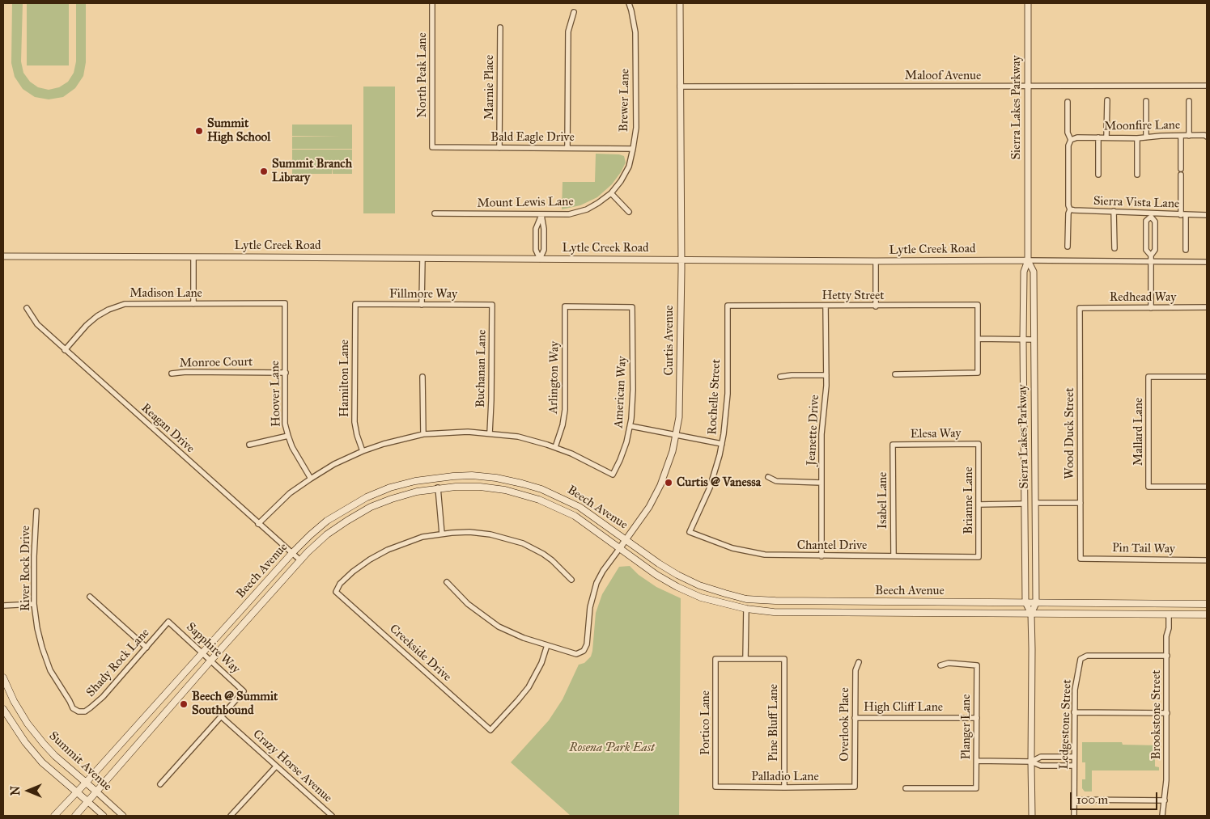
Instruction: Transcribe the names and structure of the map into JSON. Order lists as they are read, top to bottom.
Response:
{
  "streets": {
    "main road": ["Beech Avenue", "Summit Avenue"],
    "street": [
      "North Peak Lane",
      "Maloof Avenue",
      "Marnie Place",
      "Brewer Lane",
      "Sierra Lakes Parkway",
      "Moonfire Lane",
      "Bald Eagle Drive",
      "Mount Lewis Lane",
      "Sierra Vista Lane",
      "Lytle Creek Road",
      "Madison Lane",
      "Fillmore Way",
      "Hetty Street",
      "Redhead Way",
      "Curtis Avenue",
      "Monroe Court",
      "Buchanan Lane",
      "Arlington Way",
      "Hamilton Lane",
      "American Way",
      "Hoover Lane",
      "Rochelle Street",
      "Reagan Drive",
      "Jeanette Drive",
      "Mallard Lane",
      "Wood Duck Street",
      "Elesa Way",
      "Isabel Lane",
      "Brianne Lane",
      "Chantel Drive",
      "Pin Tail Way",
      "River Rock Drive",
      "Sapphire Way",
      "Creekside Drive",
      "Shady Rock Lane",
      "High Cliff Lane",
      "Brookstone Street",
      "Portico Lane",
      "Pine Bluff Lane",
      "Overlook Place",
      "Ledgestone Street",
      "Planger Lane",
      "Crazy Horse Avenue",
      "Palladio Lane"
    ]
  },
  "crossings": [
    ["North Peak Lane", "Bald Eagle Drive"],
    ["Maloof Avenue", "Sierra Lakes Parkway"],
    ["Maloof Avenue", "Curtis Avenue"],
    ["Marnie Place", "Bald Eagle Drive"],
    ["Brewer Lane", "Bald Eagle Drive"],
    ["Brewer Lane", "Mount Lewis Lane"],
    ["Sierra Lakes Parkway", "Lytle Creek Road"],
    ["Sierra Lakes Parkway", "Beech Avenue"],
    ["Lytle Creek Road", "Curtis Avenue"],
    ["Madison Lane", "Hoover Lane"],
    ["Madison Lane", "Reagan Drive"],
    ["Fillmore Way", "Buchanan Lane"],
    ["Fillmore Way", "Hamilton Lane"],
    ["Hetty Street", "Rochelle Street"],
    ["Hetty Street", "Jeanette Drive"],
    ["Redhead Way", "Wood Duck Street"],
    ["Curtis Avenue", "Beech Avenue"],
    ["Curtis Avenue", "Creekside Drive"],
    ["Monroe Court", "Hoover Lane"],
    ["Arlington Way", "American Way"],
    ["Rochelle Street", "Chantel Drive"],
    ["Reagan Drive", "Beech Avenue"],
    ["Jeanette Drive", "Chantel Drive"],
    ["Wood Duck Street", "Pin Tail Way"],
    ["Elesa Way", "Isabel Lane"],
    ["Elesa Way", "Brianne Lane"],
    ["Isabel Lane", "Chantel Drive"],
    ["Brianne Lane", "Chantel Drive"],
    ["Beech Avenue", "Sapphire Way"],
    ["Beech Avenue", "Brookstone Street"],
    ["Beech Avenue", "Summit Avenue"],
    ["River Rock Drive", "Shady Rock Lane"],
    ["Sapphire Way", "Shady Rock Lane"],
    ["Sapphire Way", "Crazy Horse Avenue"],
    ["High Cliff Lane", "Overlook Place"],
    ["High Cliff Lane", "Planger Lane"],
    ["Brookstone Street", "Ledgestone Street"],
    ["Portico Lane", "Pine Bluff Lane"],
    ["Portico Lane", "Palladio Lane"],
    ["Pine Bluff Lane", "Palladio Lane"],
    ["Overlook Place", "Palladio Lane"]
  ],
  "parks": ["Rosena Park East"],
  "places": [
    "Summit High School",
    "Summit Branch Library",
    "Curtis @ Vanessa",
    "Beech @ Summit Southbound"
  ],
  "scale_bar": "100 m",
  "north": "left"
}
